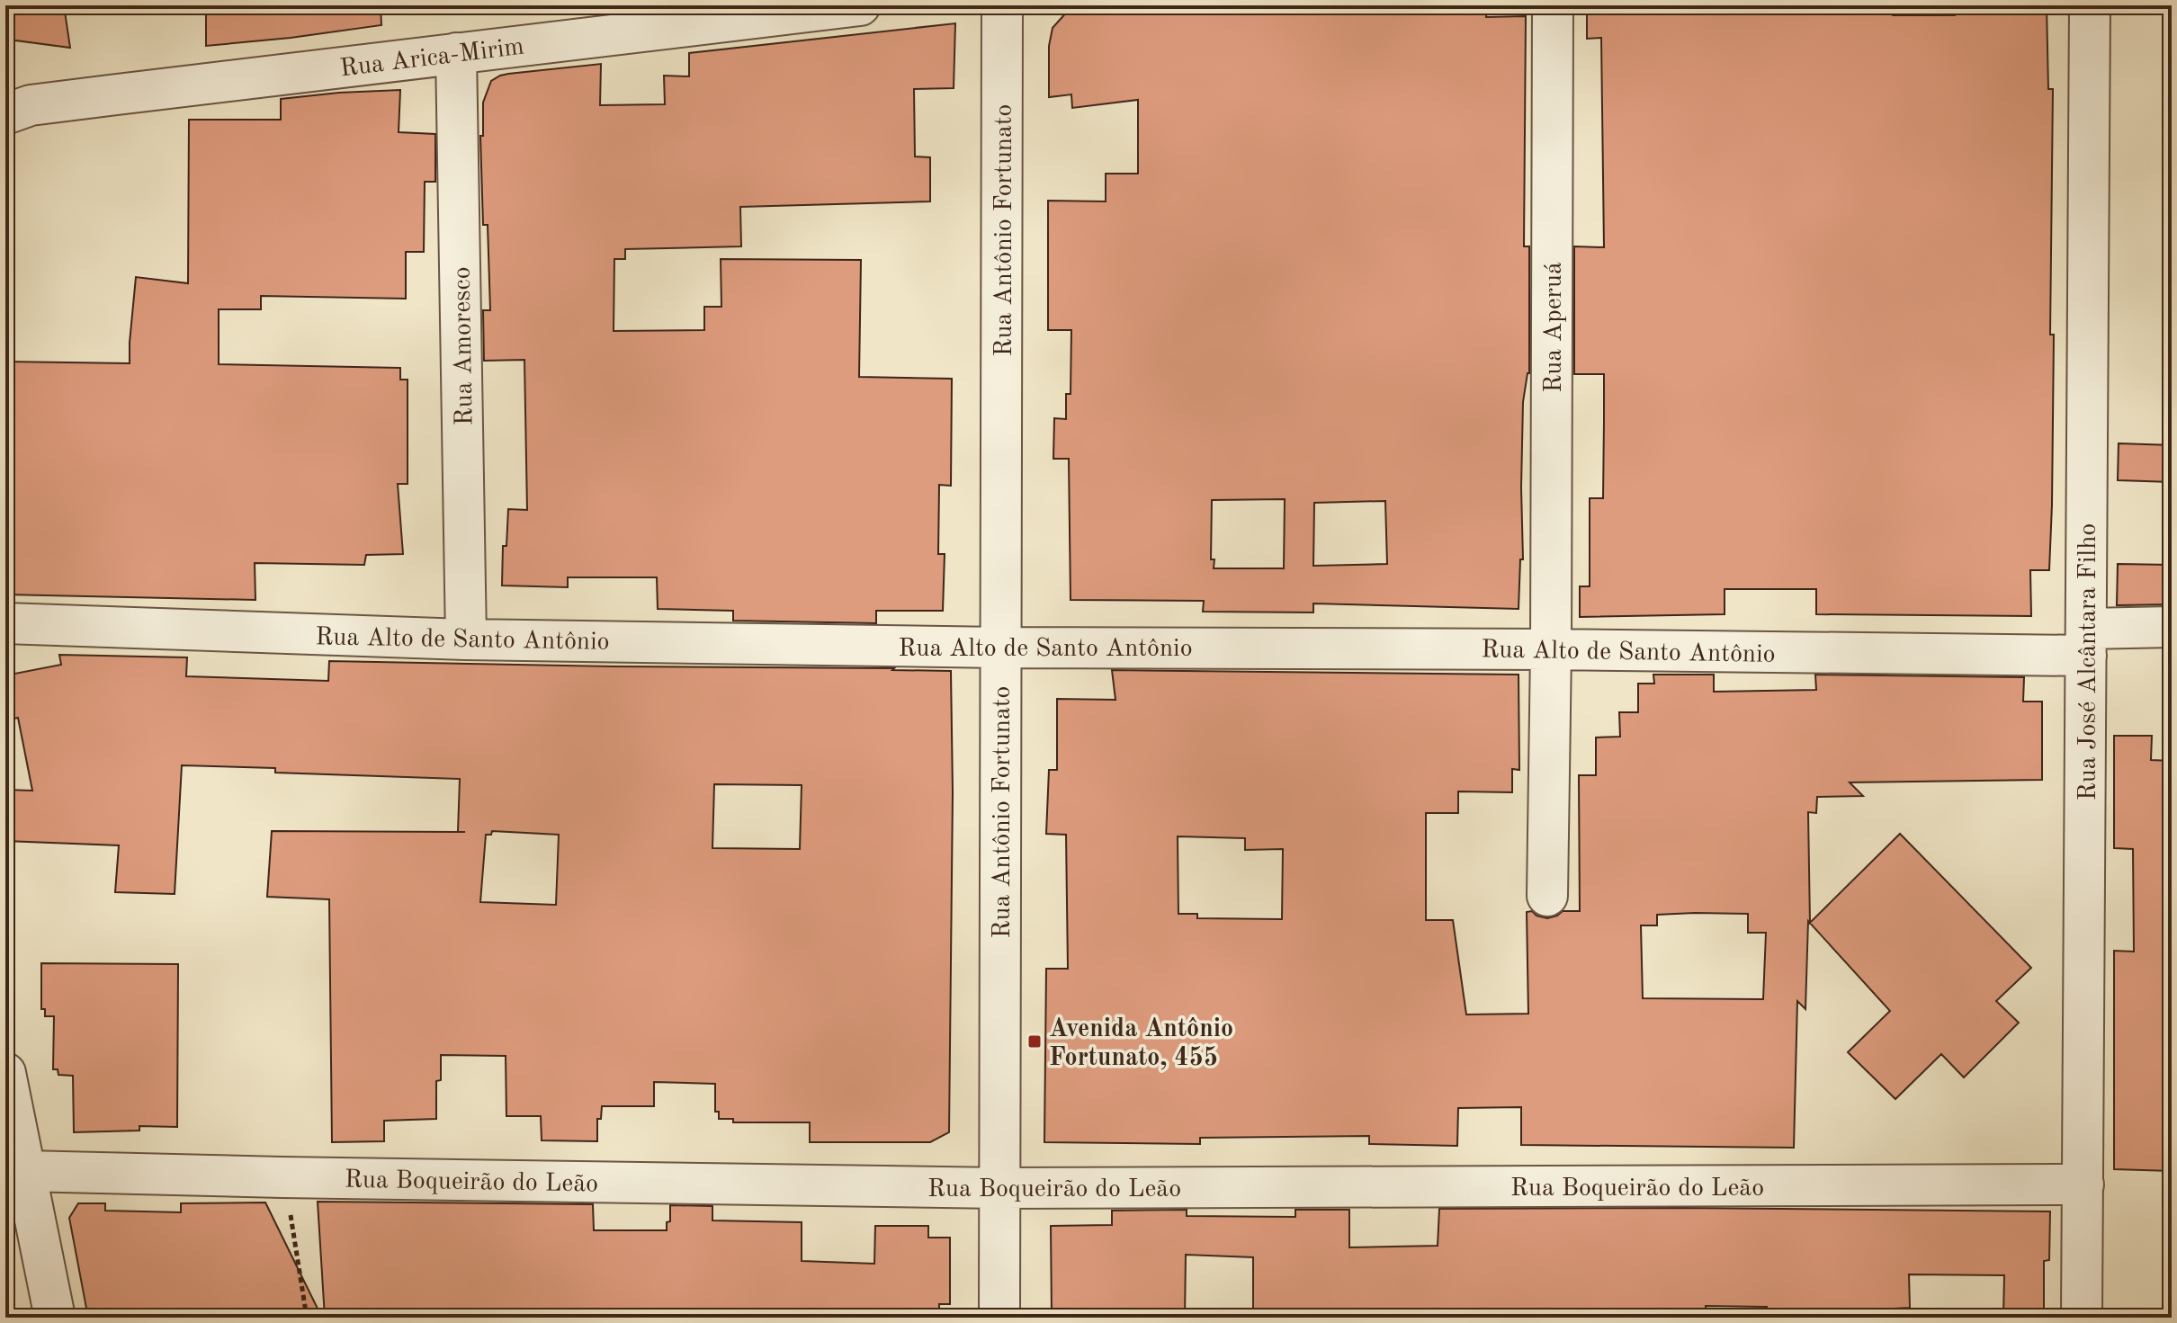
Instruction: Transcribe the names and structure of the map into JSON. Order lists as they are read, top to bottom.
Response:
{
  "streets": {
    "street": [
      "Rua Arica-Mirim",
      "Rua Antônio Fortunato",
      "Rua Aperuá",
      "Rua Amoresco",
      "Rua Alto de Santo Antônio",
      "Rua José Alcântara Filho",
      "Rua Boqueirão do Leão"
    ]
  },
  "crossings": [
    ["Rua Arica-Mirim", "Rua Amoresco"],
    ["Rua Antônio Fortunato", "Rua Alto de Santo Antônio"],
    ["Rua Antônio Fortunato", "Rua Boqueirão do Leão"],
    ["Rua Aperuá", "Rua Alto de Santo Antônio"],
    ["Rua Amoresco", "Rua Alto de Santo Antônio"],
    ["Rua Alto de Santo Antônio", "Rua José Alcântara Filho"],
    ["Rua José Alcântara Filho", "Rua Boqueirão do Leão"]
  ],
  "places": {
    "transit": ["Avenida Antônio Fortunato, 455"]
  }
}
